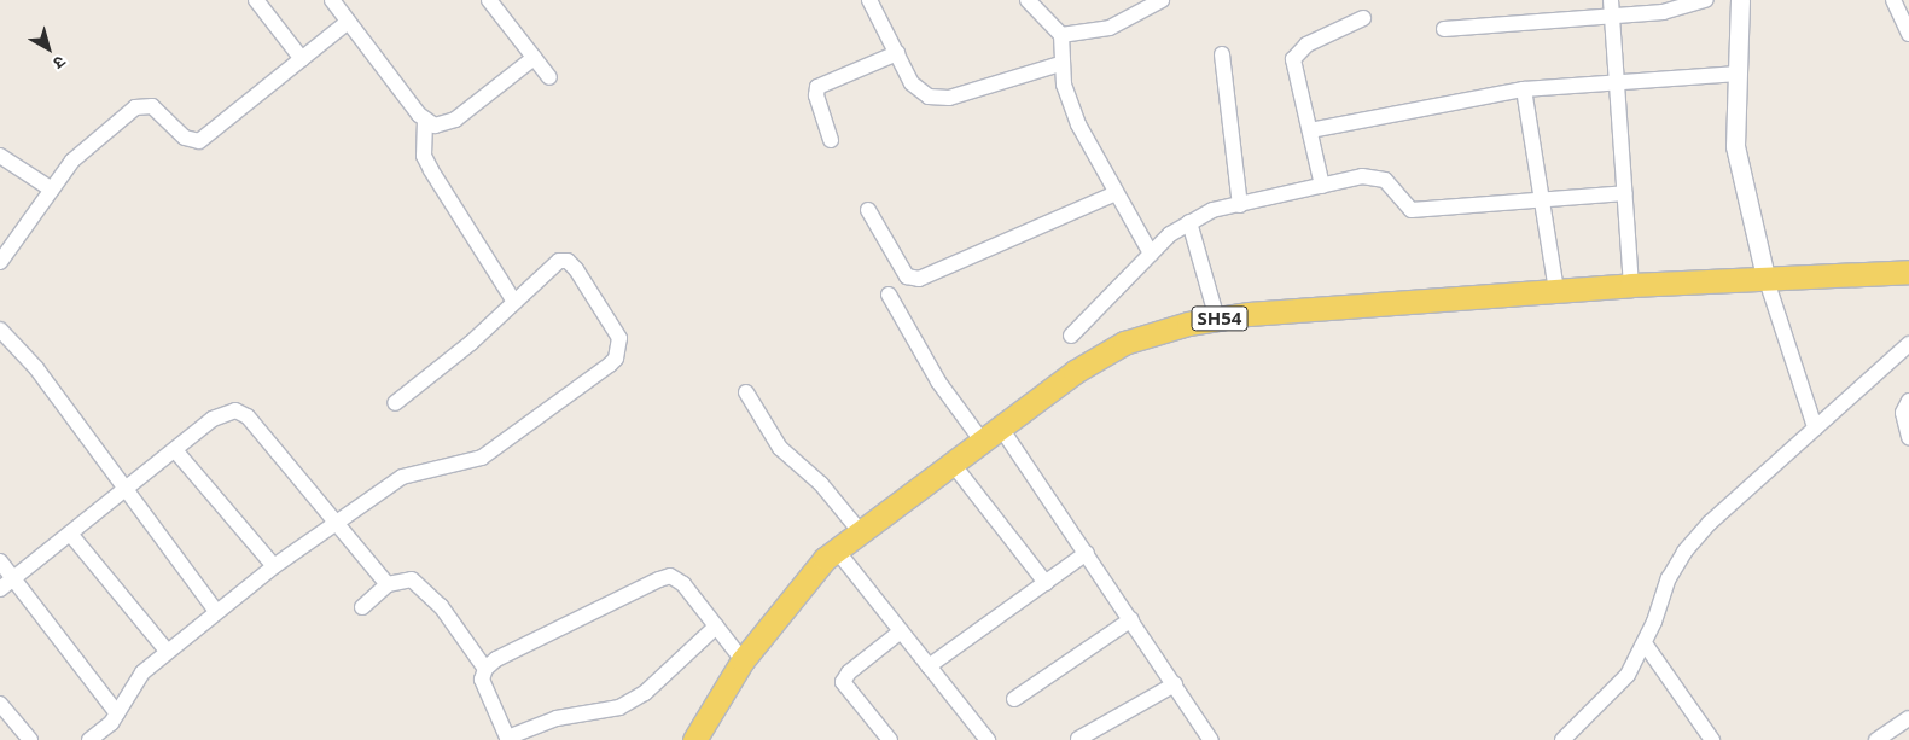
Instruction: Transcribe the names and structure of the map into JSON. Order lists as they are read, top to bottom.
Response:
{
  "streets": {
    "main road": ["SH54"]
  },
  "north": "bottom right"
}
